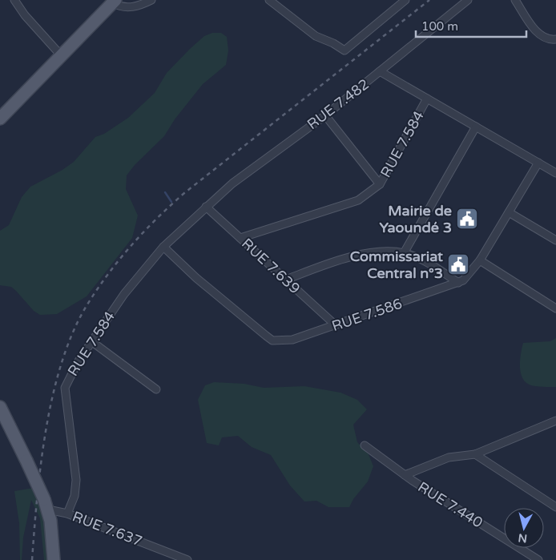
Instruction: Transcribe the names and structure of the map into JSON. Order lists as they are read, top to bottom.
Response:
{
  "streets": {
    "street": [
      "RUE 7.482",
      "RUE 7.584",
      "RUE 7.639",
      "RUE 7.586",
      "RUE 7.440",
      "RUE 7.637"
    ]
  },
  "crossings": [
    ["RUE 7.482", "RUE 7.584"],
    ["RUE 7.482", "RUE 7.639"],
    ["RUE 7.584", "RUE 7.639"],
    ["RUE 7.584", "RUE 7.586"],
    ["RUE 7.584", "RUE 7.637"],
    ["RUE 7.639", "RUE 7.586"]
  ],
  "places": {
    "public building": ["Mairie de Yaoundé 3", "Commissariat Central n°3"]
  },
  "scale_bar": "100 m",
  "north": "bottom"
}
